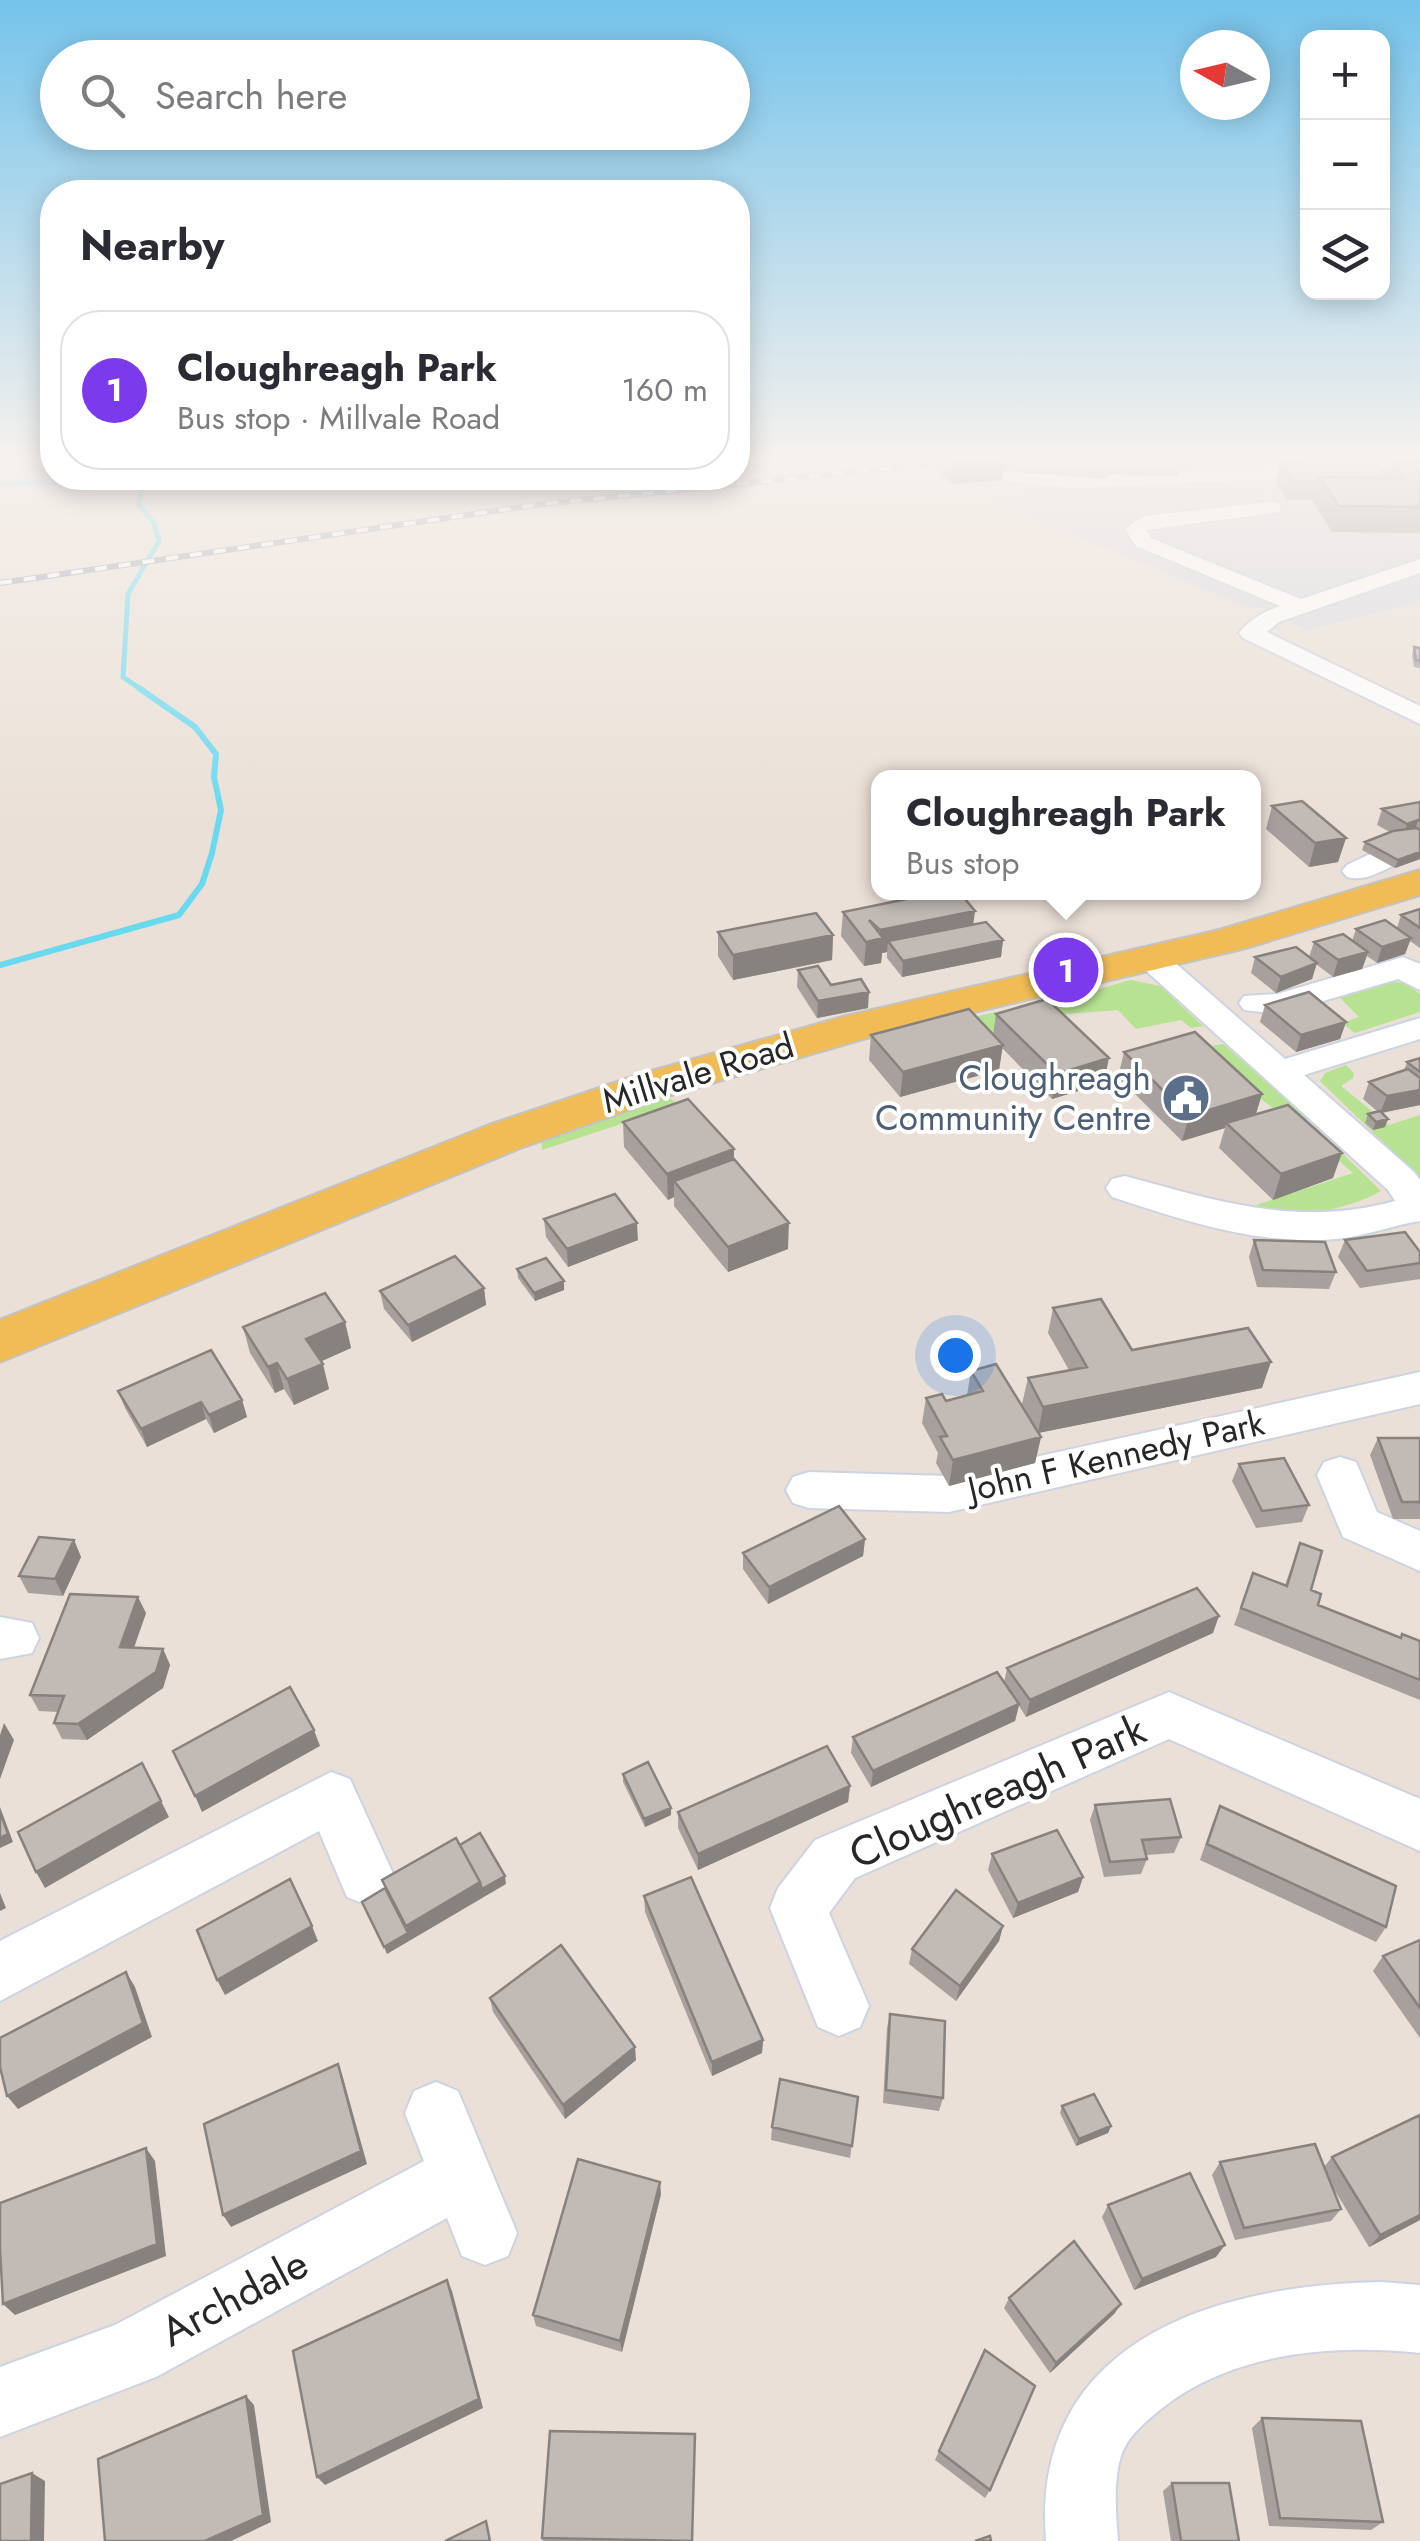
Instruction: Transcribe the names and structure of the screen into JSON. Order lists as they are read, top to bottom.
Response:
{
  "streets": {
    "main road": ["Millvale Road"],
    "street": ["John F Kennedy Park", "Cloughreagh Park", "Archdale"]
  },
  "places": {
    "public building": ["Cloughreagh Community Centre"]
  },
  "north": "left",
  "page": {
    "map_buttons": ["+", "−"],
    "search": "Search here",
    "heading": "Nearby",
    "list": [
      {
        "mark": "1",
        "name": "Cloughreagh Park",
        "note": "Bus stop · Millvale Road",
        "value": "160 m"
      }
    ],
    "popup": ["Cloughreagh Park", "Bus stop"],
    "pins": "1"
  }
}
